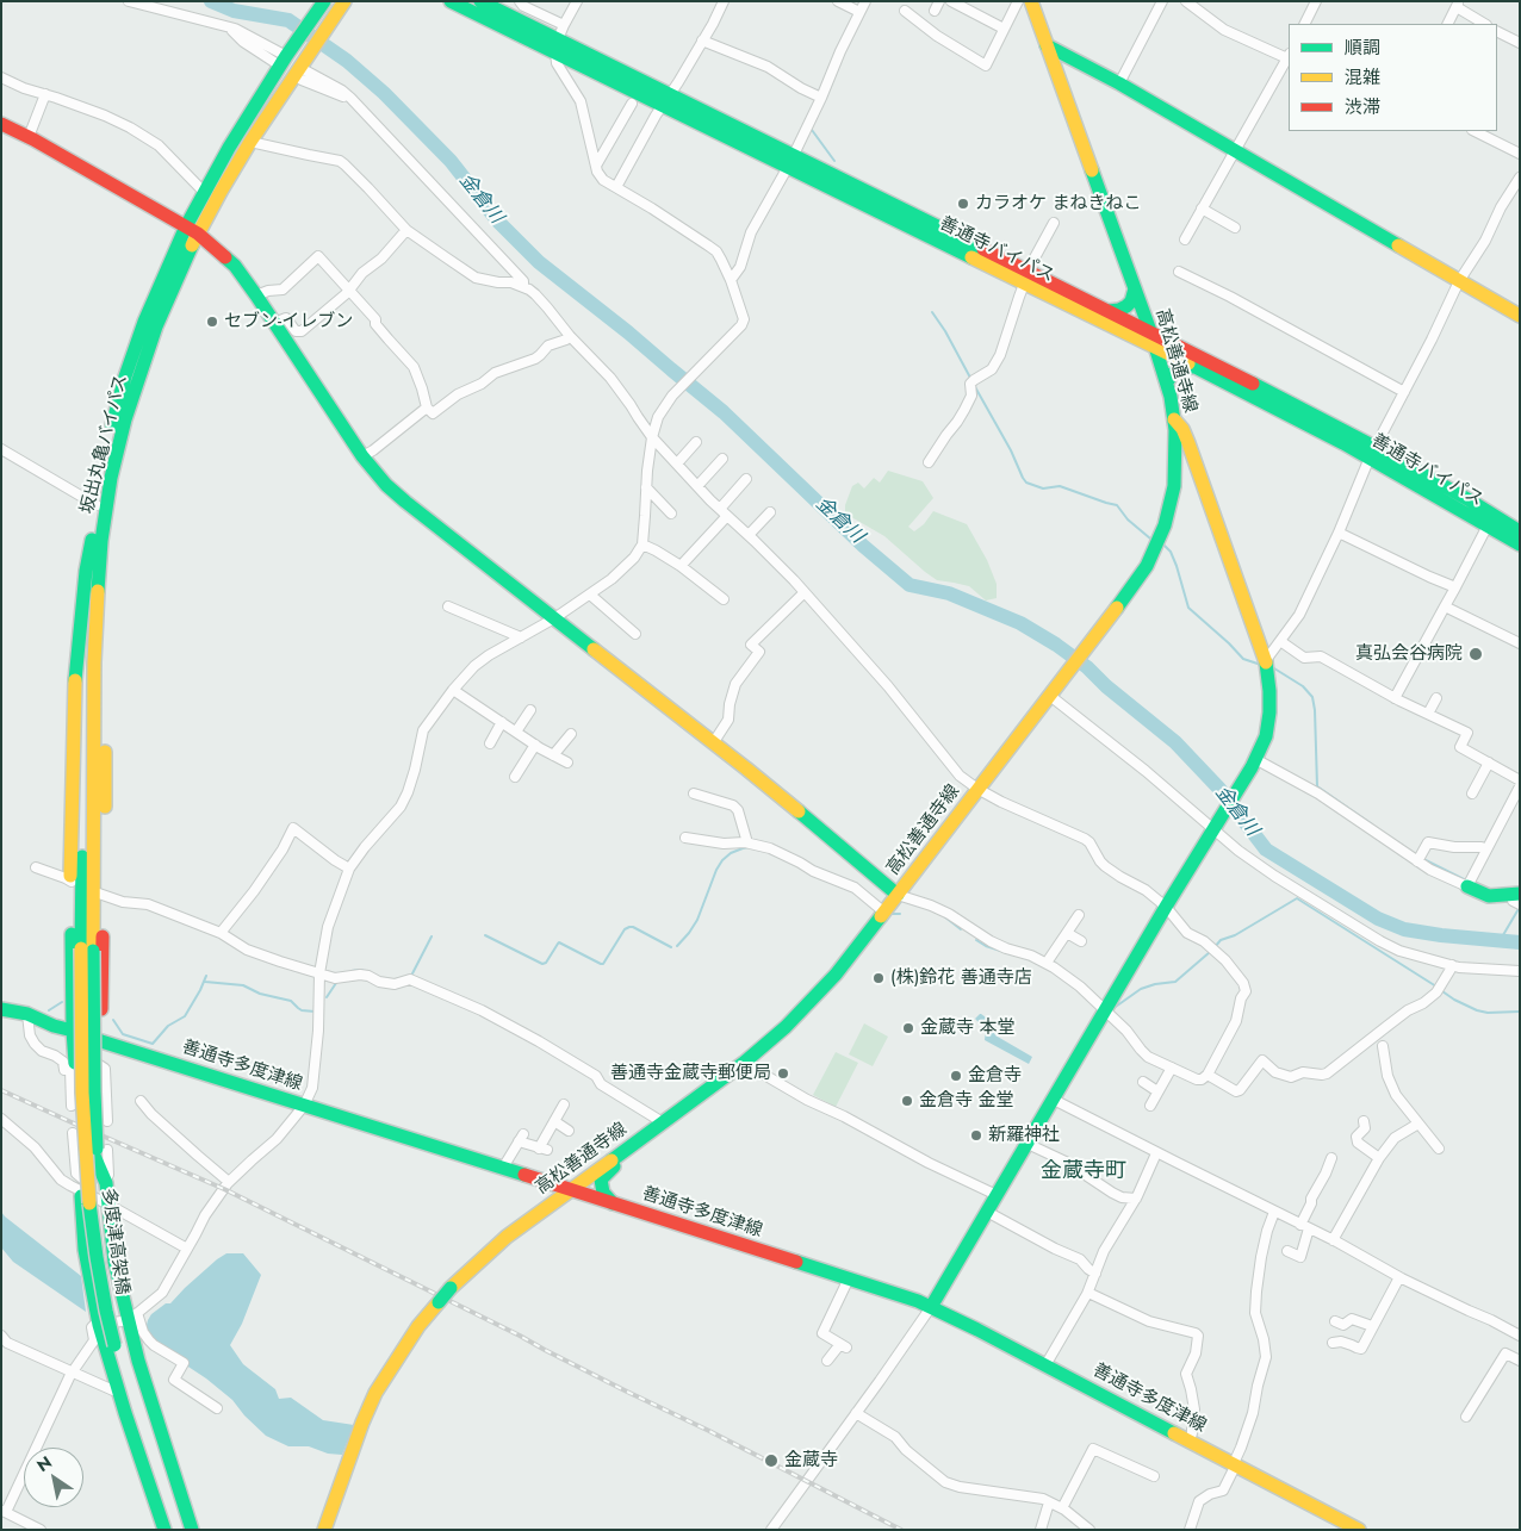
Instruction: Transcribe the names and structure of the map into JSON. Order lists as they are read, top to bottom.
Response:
{
  "streets": {
    "main road": [
      "善通寺バイパス",
      "高松善通寺線",
      "坂出丸亀バイパス",
      "善通寺多度津線",
      "多度津高架橋"
    ]
  },
  "crossings": [
    ["善通寺バイパス", "高松善通寺線"],
    ["高松善通寺線", "善通寺多度津線"],
    ["坂出丸亀バイパス", "多度津高架橋"]
  ],
  "districts": ["金蔵寺町"],
  "water": ["金倉川"],
  "places": [
    "カラオケ まねきねこ",
    "セブン-イレブン",
    "真弘会谷病院",
    "(株)鈴花 善通寺店",
    "金蔵寺 本堂",
    "善通寺金蔵寺郵便局",
    "金倉寺",
    "金倉寺 金堂",
    "新羅神社",
    "金蔵寺"
  ],
  "legend": ["順調", "混雑", "渋滞"],
  "north": "top left"
}
